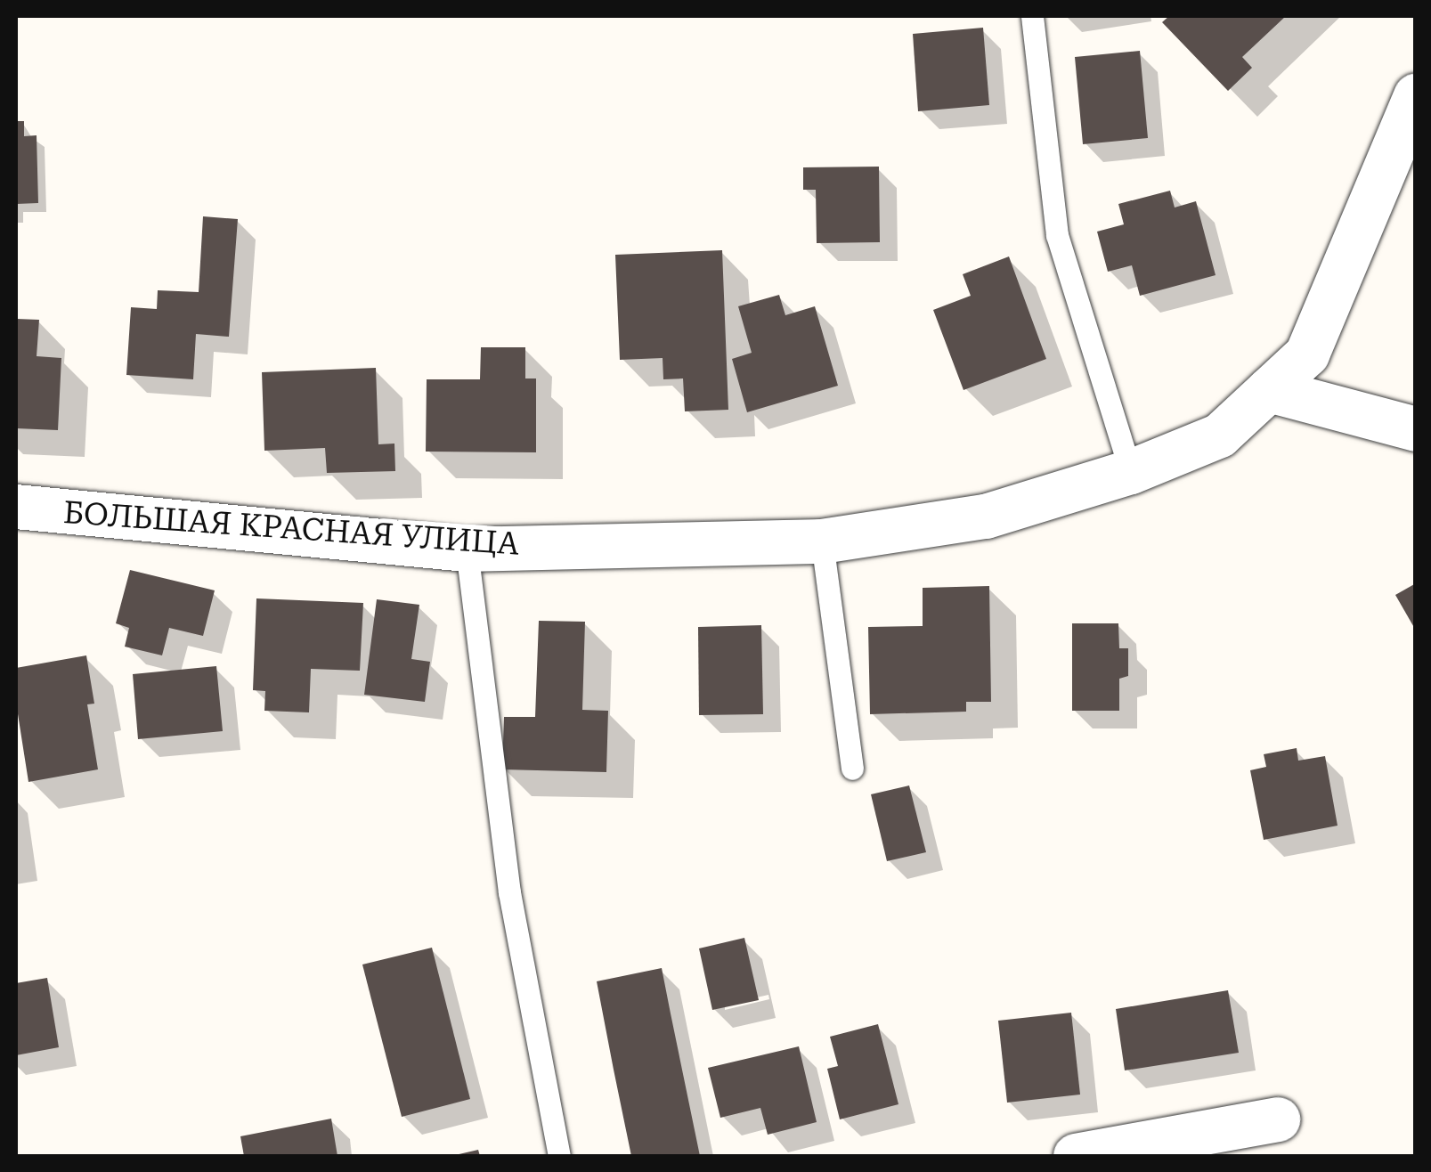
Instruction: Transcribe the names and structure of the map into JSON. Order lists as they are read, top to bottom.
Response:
{
  "streets": {
    "street": ["БОЛЬШАЯ КРАСНАЯ УЛИЦА"]
  }
}
